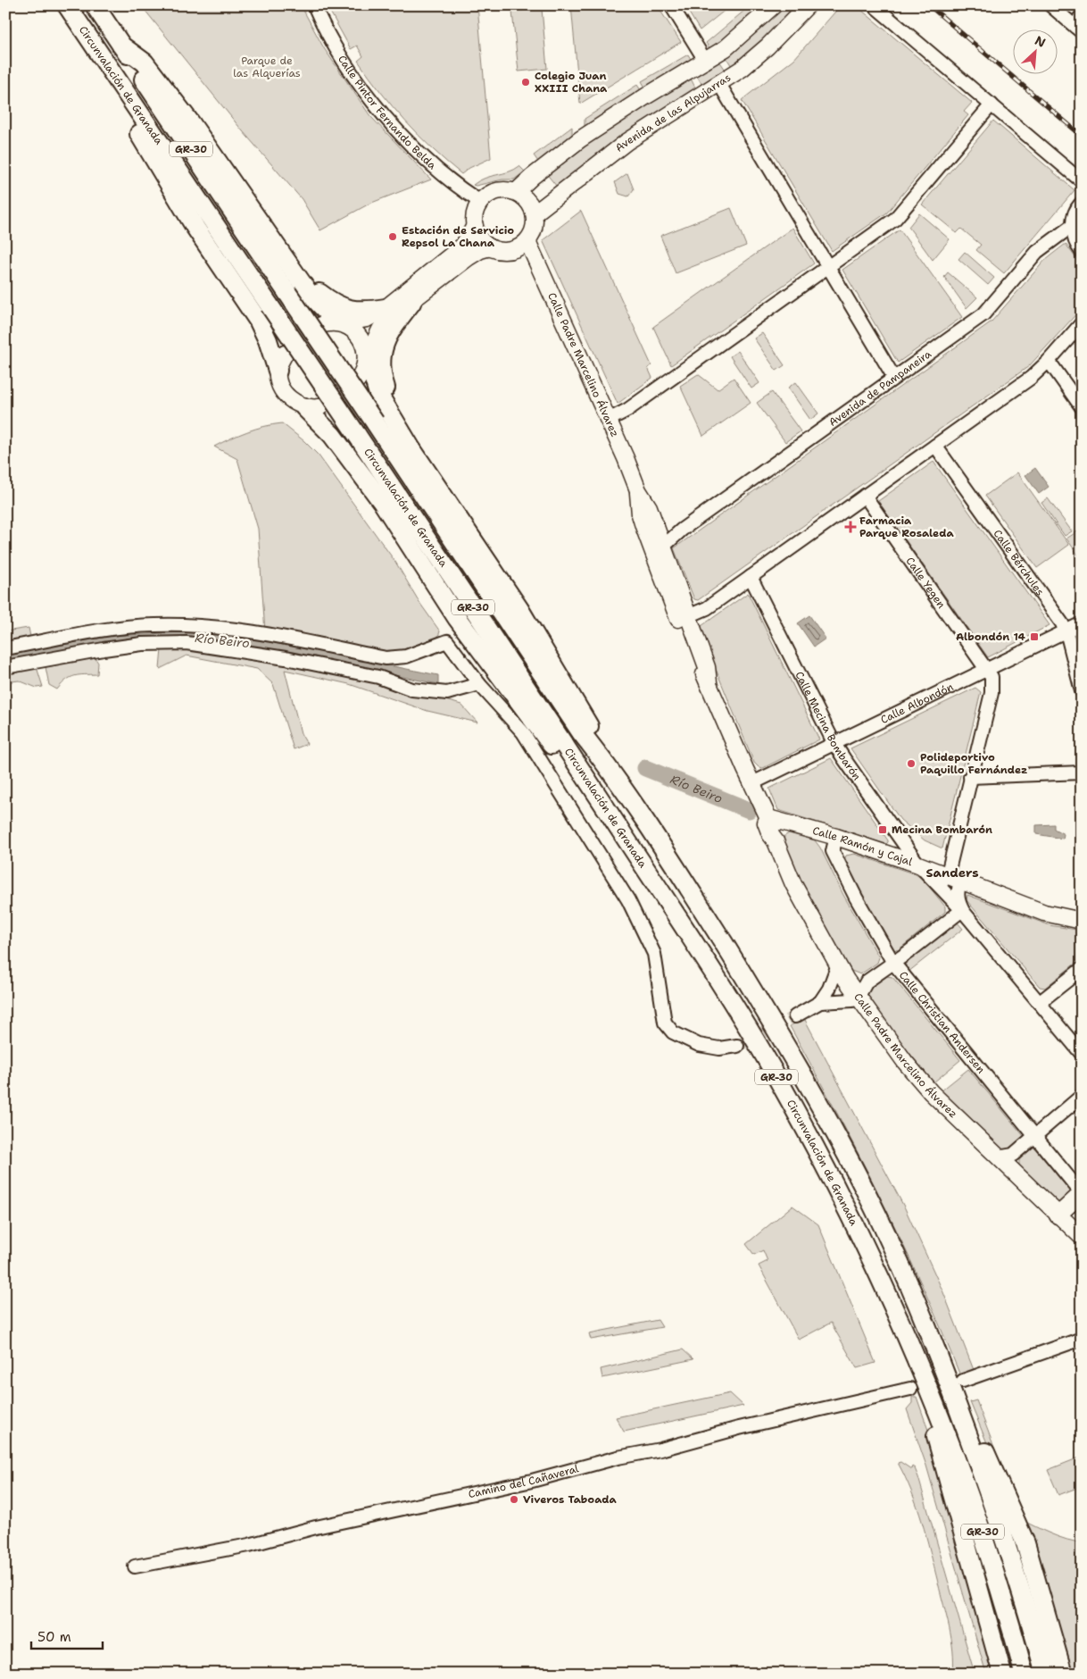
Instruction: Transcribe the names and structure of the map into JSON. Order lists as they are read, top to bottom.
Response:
{
  "streets": {
    "highway": ["Circunvalación de Granada", "GR-30"],
    "main road": ["Avenida de las Alpujarras", "Calle Padre Marcelino Álvarez", "Calle Ramón y Cajal"],
    "street": [
      "Calle Pintor Fernando Belda",
      "Avenida de Pampaneira",
      "Calle Bérchules",
      "Calle Yegen",
      "Calle Albondón",
      "Calle Mecina Bombarón",
      "Calle Christian Andersen",
      "Camino del Cañaveral"
    ]
  },
  "crossings": [
    ["Calle Pintor Fernando Belda", "Avenida de las Alpujarras"],
    ["Calle Pintor Fernando Belda", "Calle Padre Marcelino Álvarez"],
    ["Avenida de las Alpujarras", "Calle Padre Marcelino Álvarez"],
    ["Calle Padre Marcelino Álvarez", "Avenida de Pampaneira"],
    ["Calle Padre Marcelino Álvarez", "Calle Albondón"],
    ["Calle Padre Marcelino Álvarez", "Calle Ramón y Cajal"],
    ["Calle Bérchules", "Calle Albondón"],
    ["Calle Yegen", "Calle Albondón"],
    ["Calle Albondón", "Calle Mecina Bombarón"],
    ["Calle Mecina Bombarón", "Calle Ramón y Cajal"],
    ["Calle Ramón y Cajal", "Calle Christian Andersen"]
  ],
  "districts": ["Sanders"],
  "water": ["Río Beiro"],
  "parks": ["Parque de las Alquerías"],
  "places": {
    "other": [
      "Colegio Juan XXIII Chana",
      "Estación de Servicio Repsol La Chana",
      "Polideportivo Paquillo Fernández",
      "Viveros Taboada"
    ],
    "health": ["Farmacia Parque Rosaleda"],
    "transit": ["Albondón 14", "Mecina Bombarón"]
  },
  "scale_bar": "50 m",
  "north": "top right"
}
